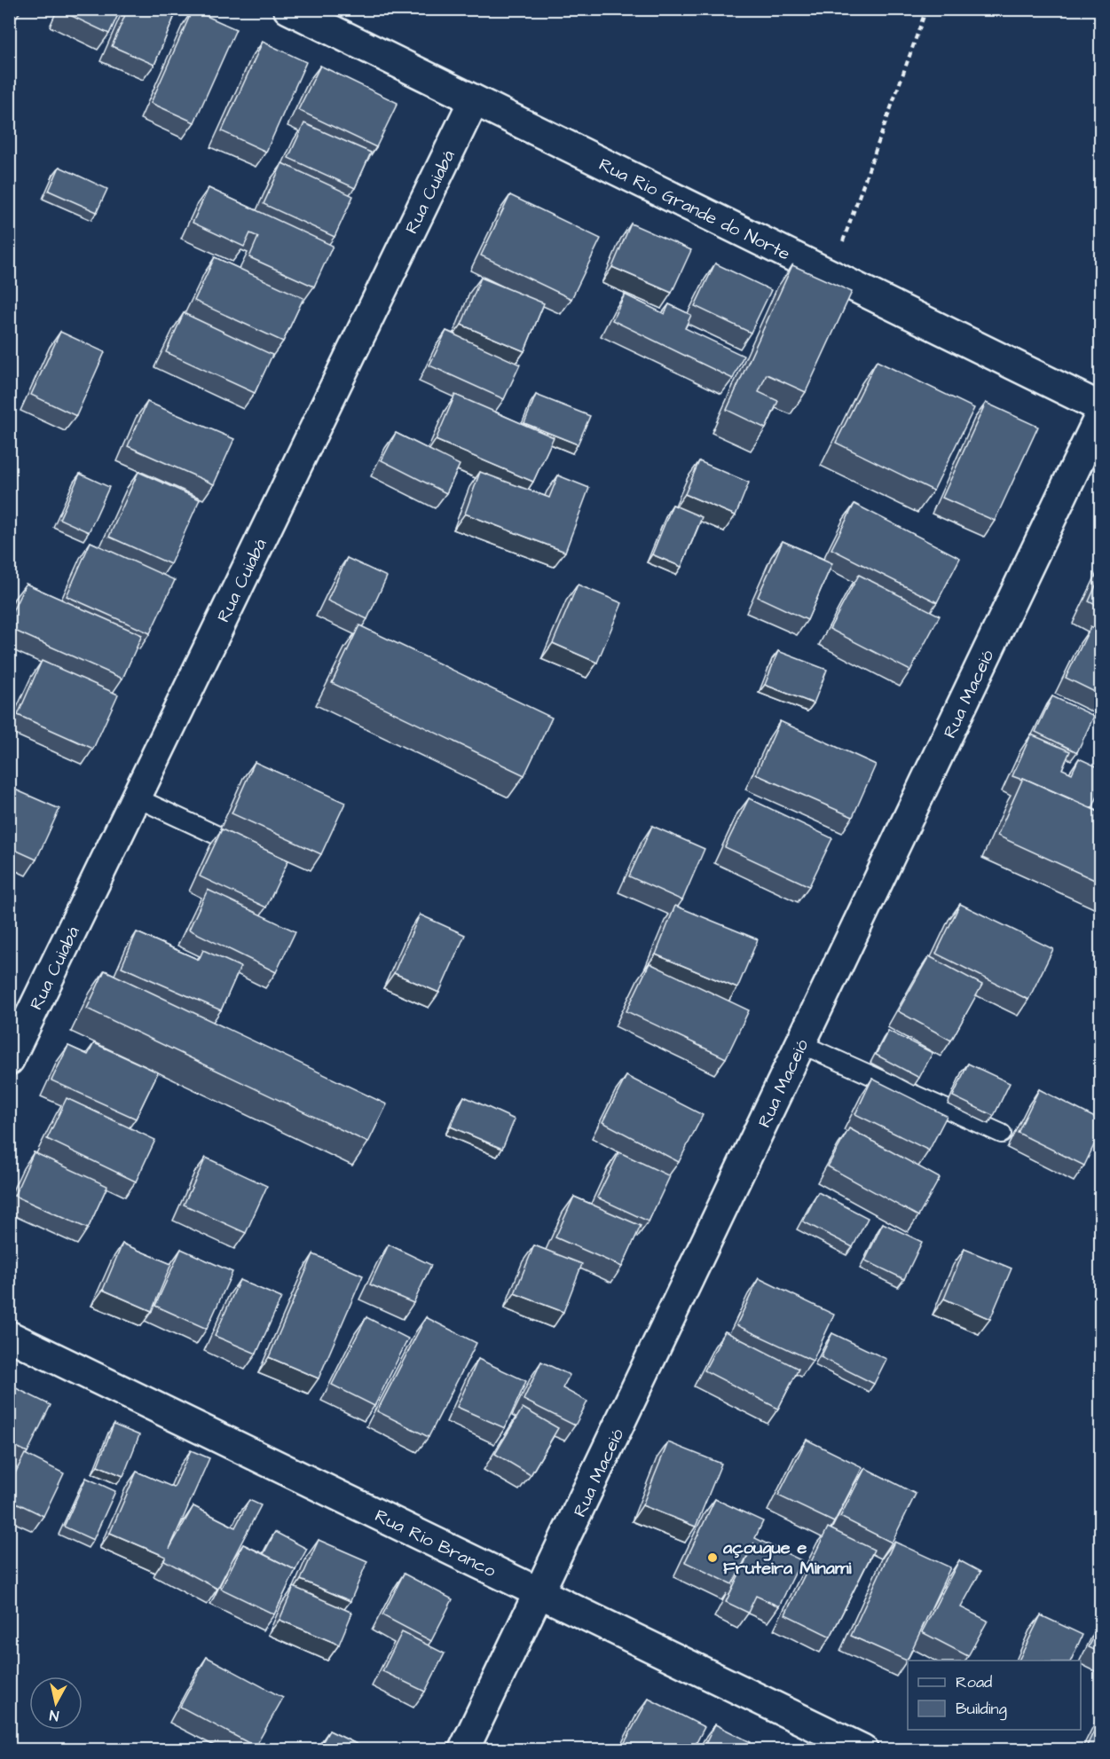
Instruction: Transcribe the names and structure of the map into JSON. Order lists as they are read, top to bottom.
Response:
{
  "streets": {
    "street": [
      "Rua Cuiabá",
      "Rua Rio Grande do Norte",
      "Rua Maceió",
      "Rua Rio Branco"
    ]
  },
  "crossings": [
    ["Rua Cuiabá", "Rua Rio Grande do Norte"],
    ["Rua Maceió", "Rua Rio Branco"]
  ],
  "places": ["açougue e Fruteira Minami"],
  "legend": ["Road", "Building"],
  "north": "bottom"
}
